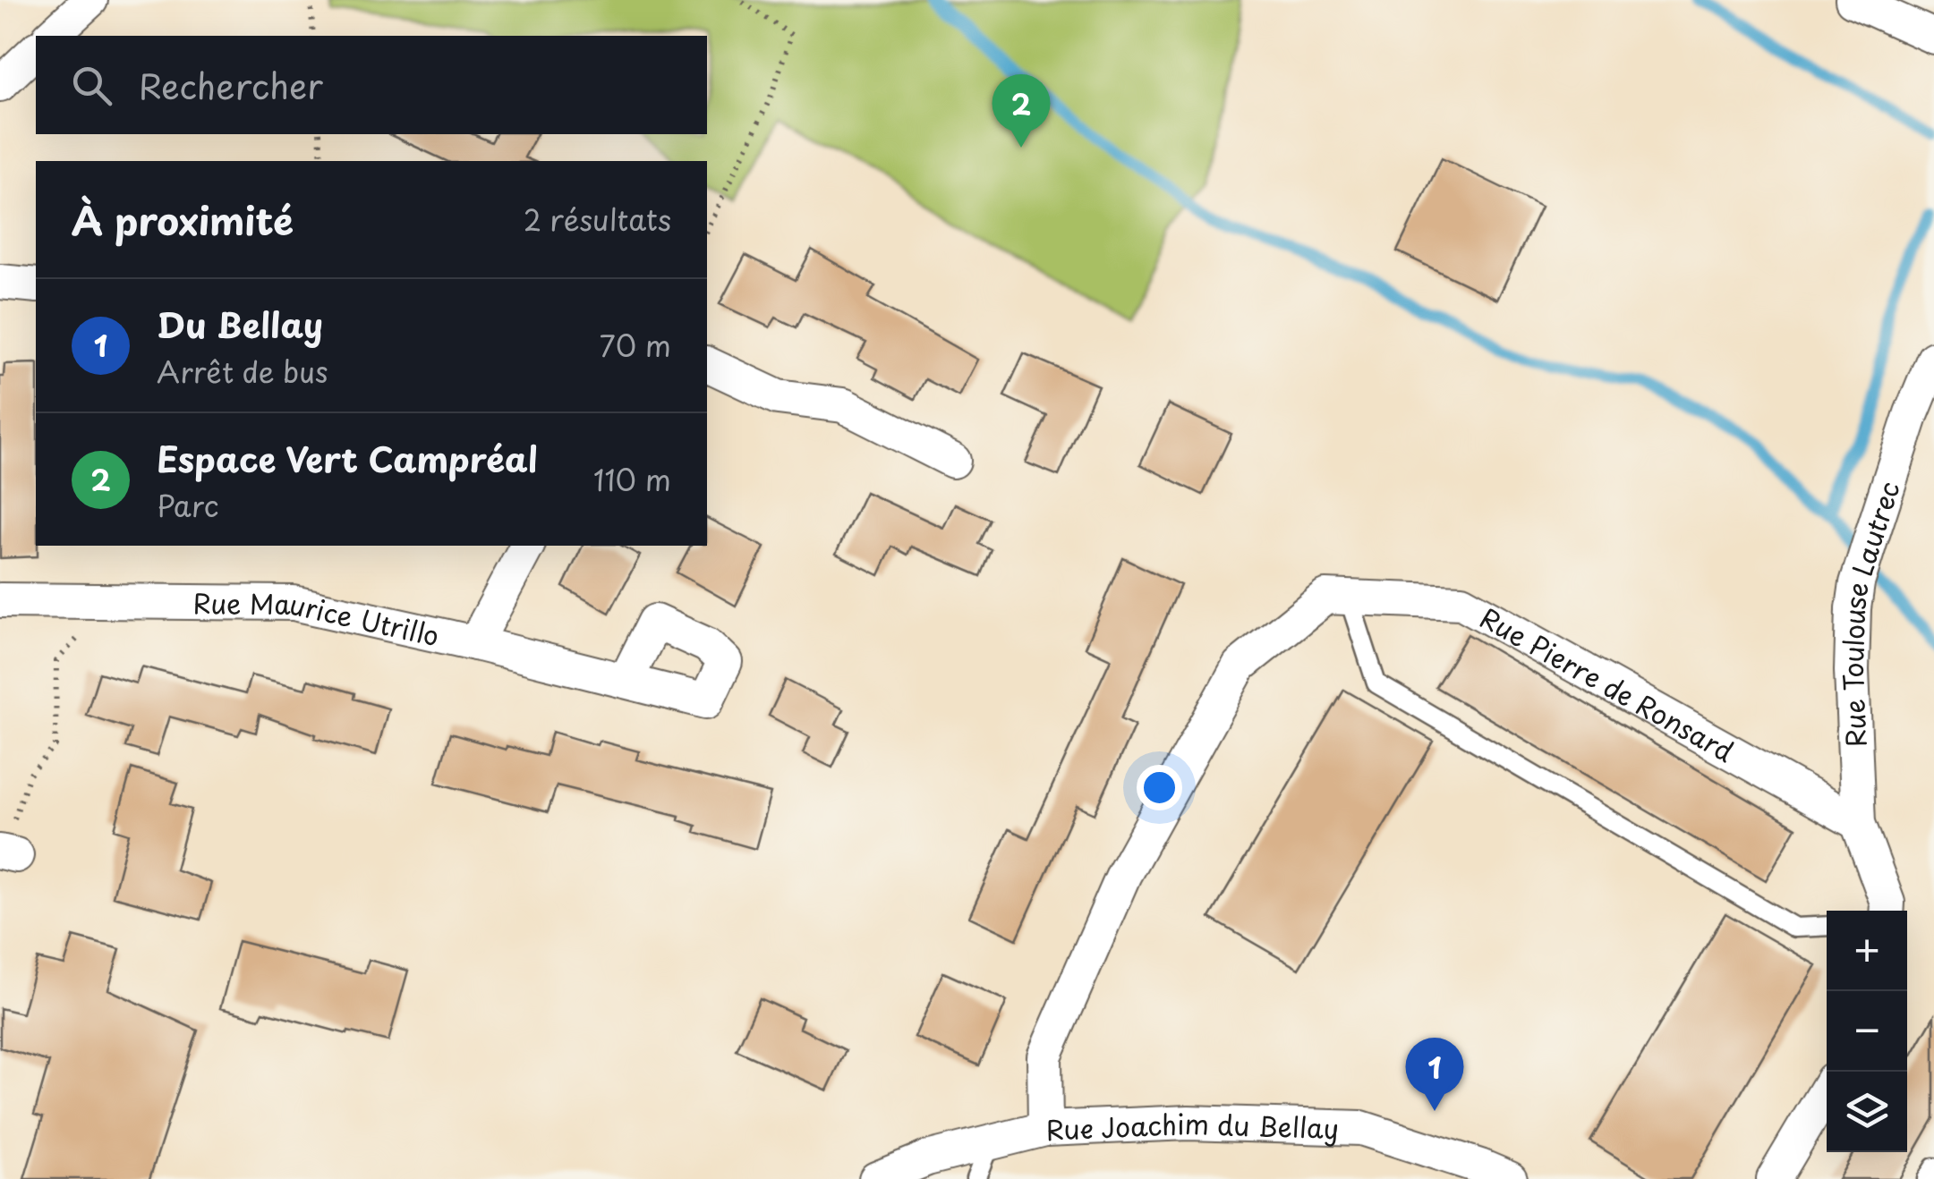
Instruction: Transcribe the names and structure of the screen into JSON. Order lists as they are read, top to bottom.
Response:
{
  "streets": {
    "street": [
      "Rue Toulouse Lautrec",
      "Rue Maurice Utrillo",
      "Rue Pierre de Ronsard",
      "Rue Joachim du Bellay"
    ]
  },
  "crossings": [
    ["Rue Toulouse Lautrec", "Rue Pierre de Ronsard"],
    ["Rue Pierre de Ronsard", "Rue Joachim du Bellay"]
  ],
  "page": {
    "search": "Rechercher",
    "pins": ["2", "1"],
    "heading": ["À proximité", "2 résultats"],
    "list": [
      {
        "mark": "1",
        "name": "Du Bellay",
        "note": "Arrêt de bus",
        "value": "70 m"
      },
      {
        "mark": "2",
        "name": "Espace Vert Campréal",
        "note": "Parc",
        "value": "110 m"
      }
    ],
    "map_buttons": ["+", "−"]
  }
}
